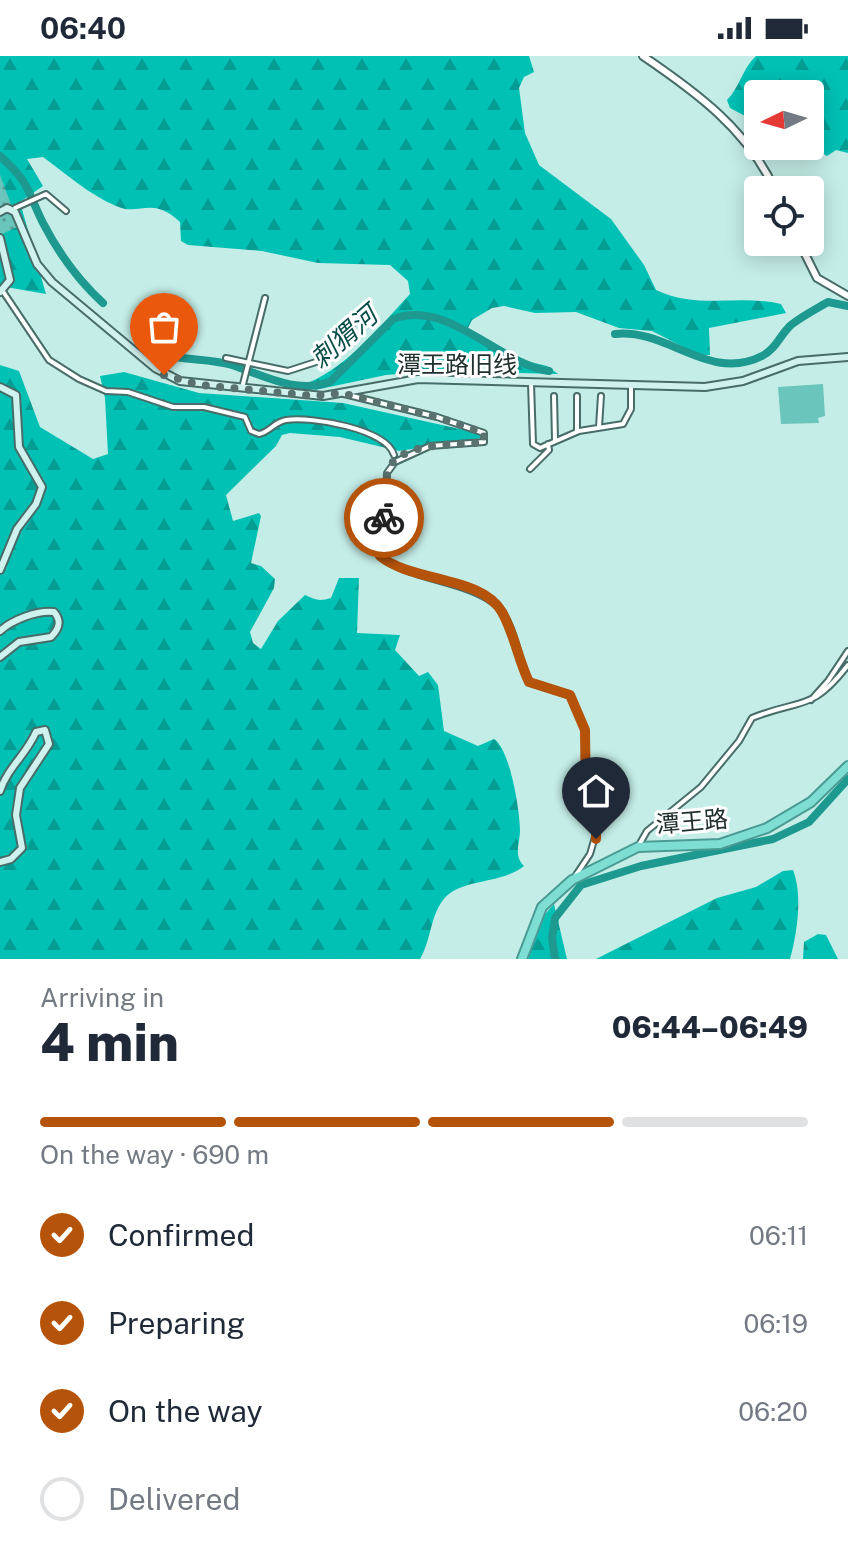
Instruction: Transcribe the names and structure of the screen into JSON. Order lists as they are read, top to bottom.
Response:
{
  "streets": {
    "highway": ["潭王路"],
    "main road": ["潭王路旧线"]
  },
  "water": ["刺猬河"],
  "north": "left",
  "page": {
    "status": "06:40",
    "heading": ["4 min", "Arriving in", "06:44–06:49"],
    "bar": "On the way · 690 m",
    "list": [
      ["Confirmed", "06:11"],
      ["Preparing", "06:19"],
      ["On the way", "06:20"],
      "Delivered"
    ]
  }
}
